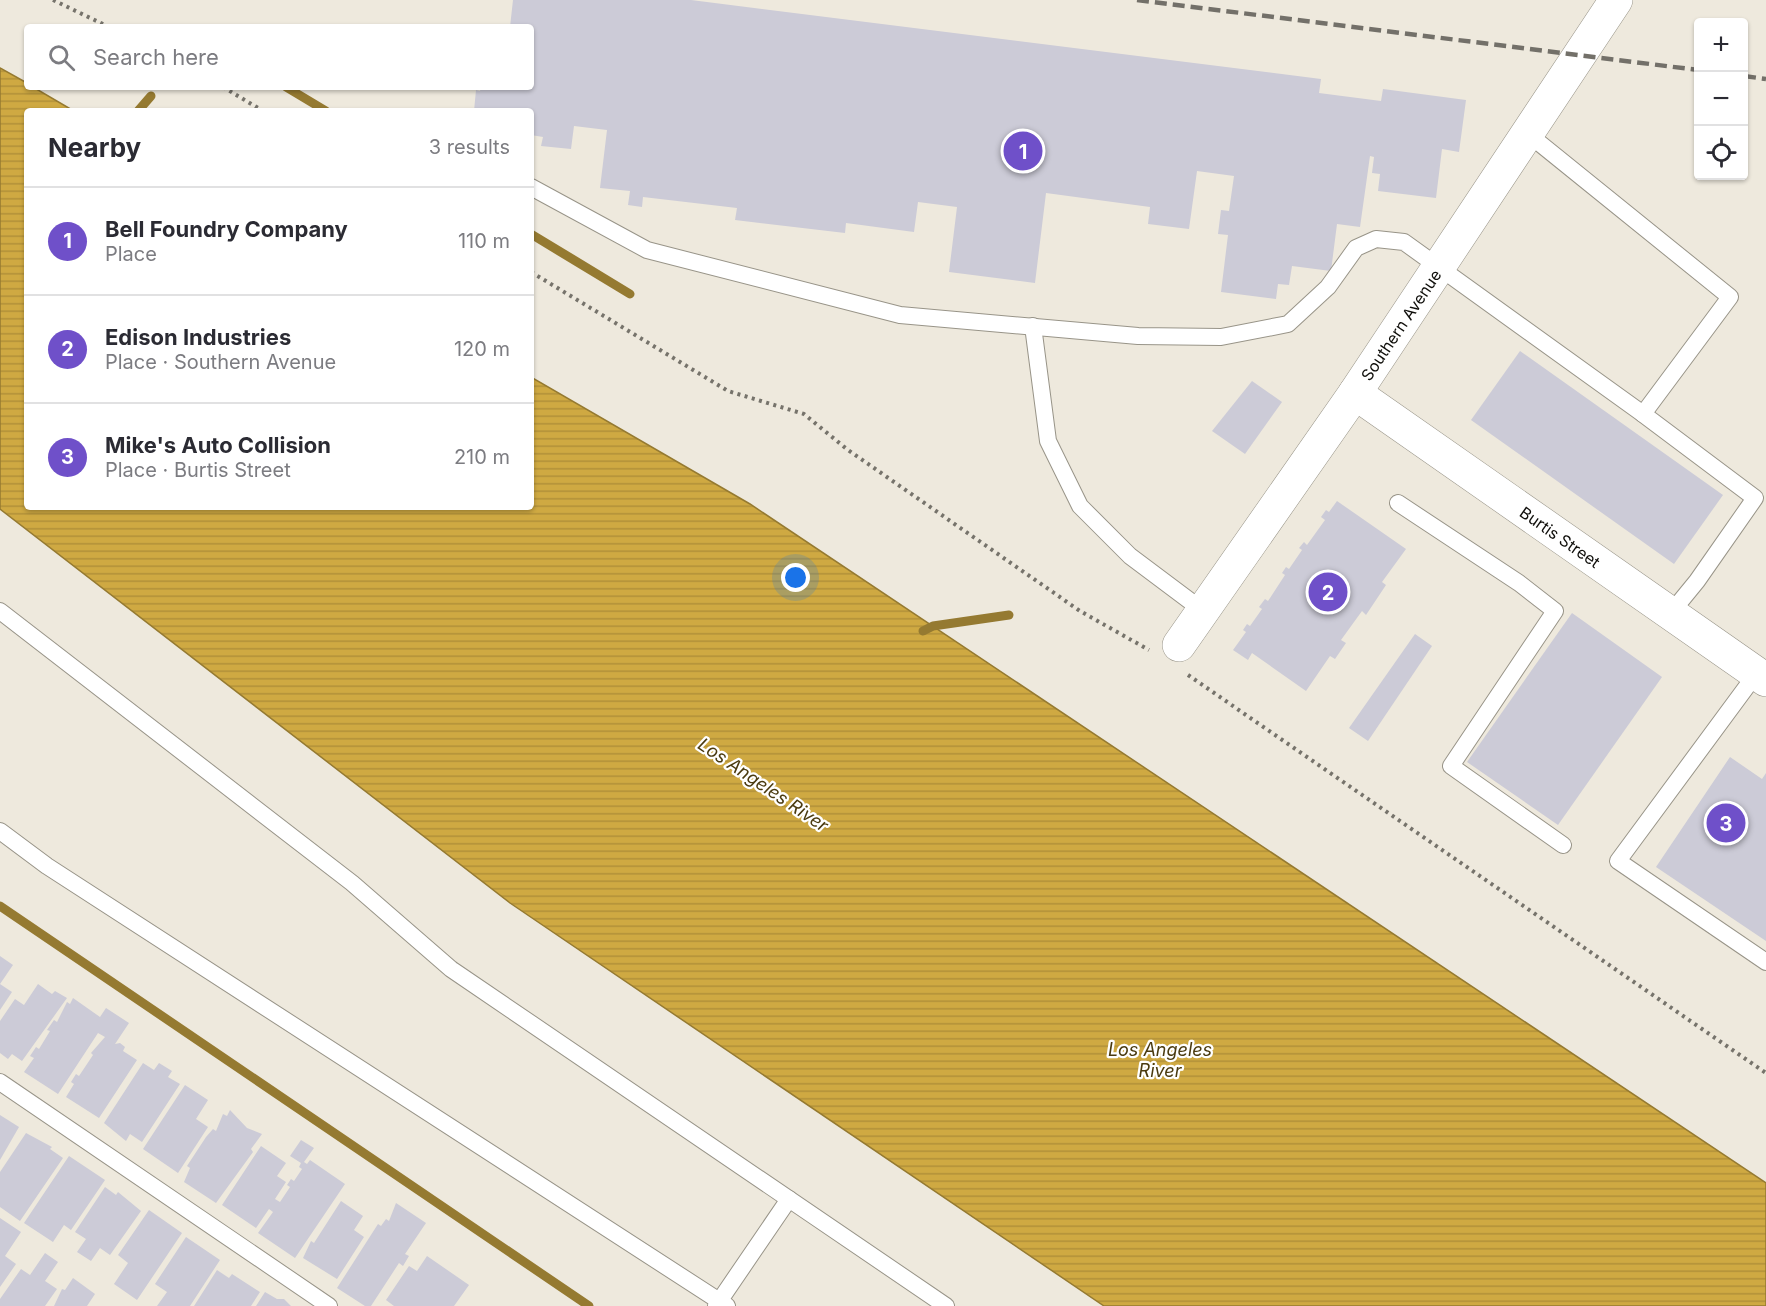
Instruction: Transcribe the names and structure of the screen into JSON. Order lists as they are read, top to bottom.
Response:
{
  "streets": {
    "street": ["Southern Avenue", "Burtis Street"]
  },
  "crossings": [
    ["Southern Avenue", "Burtis Street"]
  ],
  "water": ["Los Angeles River"],
  "page": {
    "map_buttons": ["+", "−"],
    "search": "Search here",
    "heading": ["Nearby", "3 results"],
    "pins": ["1", "2", "3"],
    "list": [
      {
        "mark": "1",
        "name": "Bell Foundry Company",
        "note": "Place",
        "value": "110 m"
      },
      {
        "mark": "2",
        "name": "Edison Industries",
        "note": "Place · Southern Avenue",
        "value": "120 m"
      },
      {
        "mark": "3",
        "name": "Mike's Auto Collision",
        "note": "Place · Burtis Street",
        "value": "210 m"
      }
    ]
  }
}
